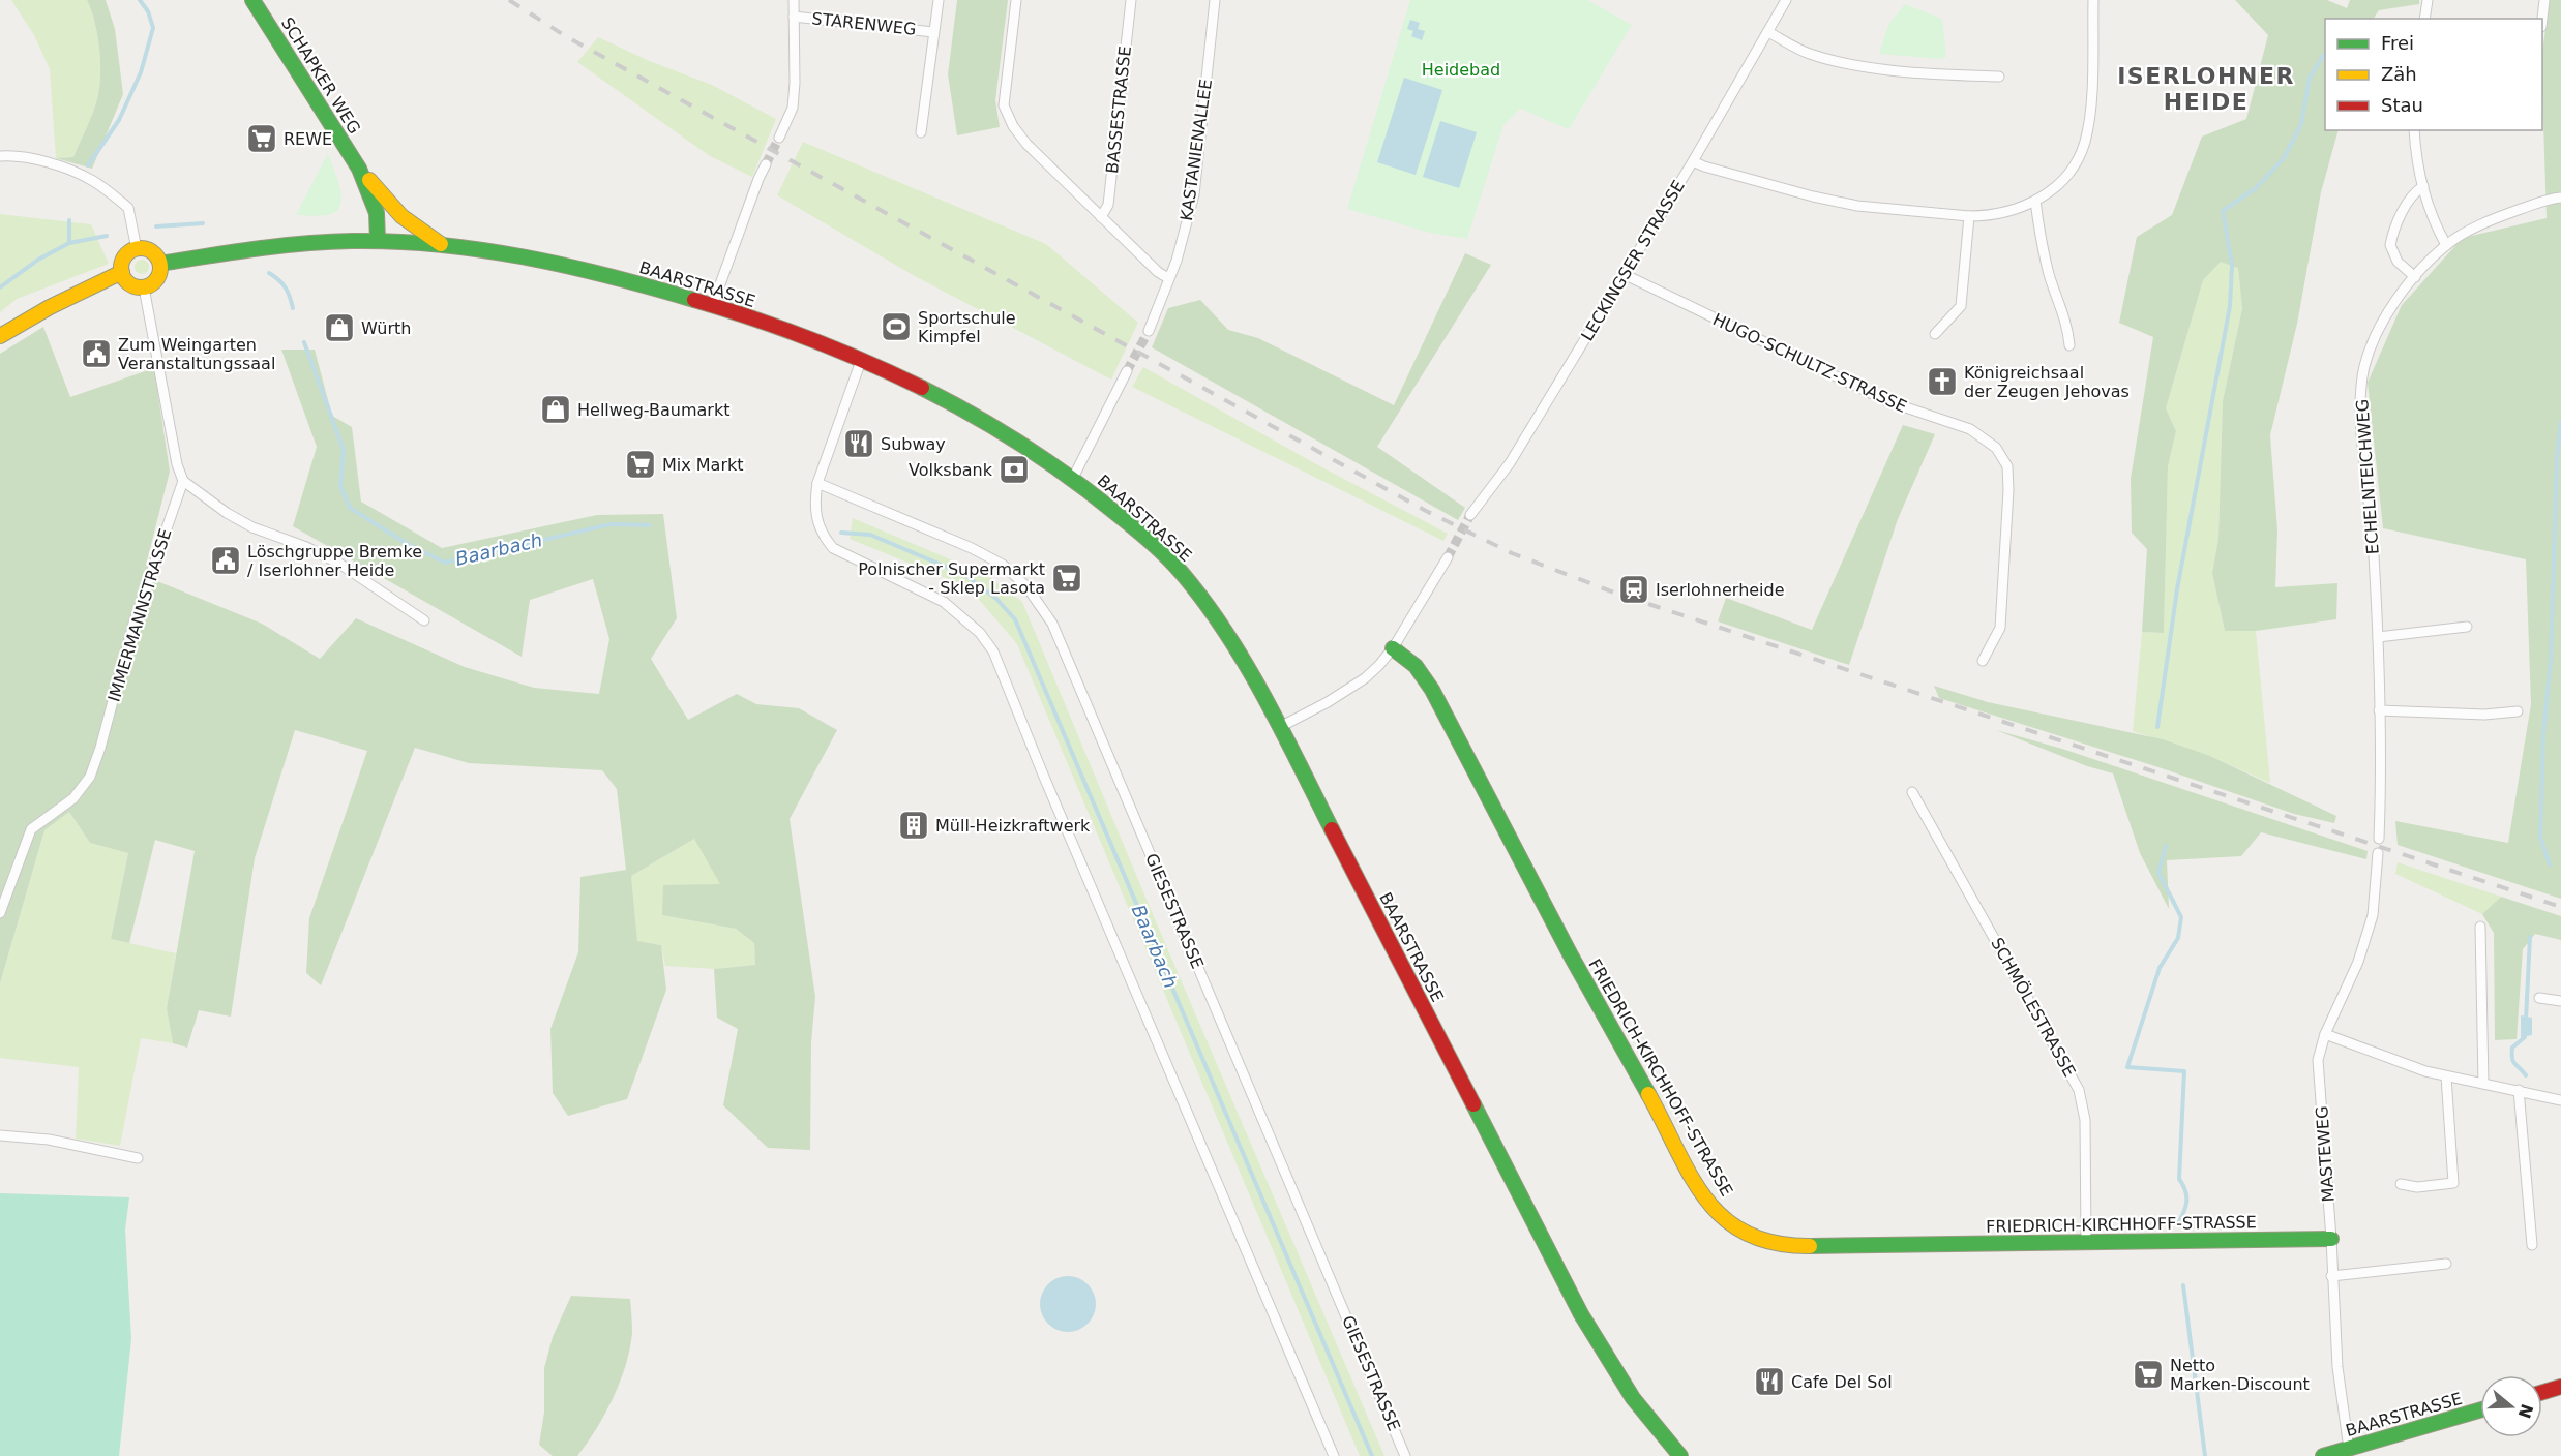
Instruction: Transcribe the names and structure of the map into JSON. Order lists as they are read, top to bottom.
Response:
{
  "streets": {
    "main road": ["SCHAPKER WEG", "BAARSTRASSE", "FRIEDRICH-KIRCHHOFF-STRASSE"],
    "street": [
      "STARENWEG",
      "BASSESTRASSE",
      "KASTANIENALLEE",
      "LECKINGSER STRASSE",
      "HUGO-SCHULTZ-STRASSE",
      "ECHELNTEICHWEG",
      "IMMERMANNSTRASSE",
      "GIESESTRASSE",
      "SCHMÖLESTRASSE",
      "MASTEWEG"
    ]
  },
  "crossings": [
    ["SCHAPKER WEG", "BAARSTRASSE"],
    ["LECKINGSER STRASSE", "HUGO-SCHULTZ-STRASSE"],
    ["BAARSTRASSE", "MASTEWEG"],
    ["SCHMÖLESTRASSE", "FRIEDRICH-KIRCHHOFF-STRASSE"],
    ["FRIEDRICH-KIRCHHOFF-STRASSE", "MASTEWEG"]
  ],
  "districts": ["ISERLOHNER HEIDE"],
  "water": ["Baarbach"],
  "parks": ["Heidebad"],
  "places": {
    "supermarket": [
      "REWE",
      "Mix Markt",
      "Polnischer Supermarkt - Sklep Lasota",
      "Netto Marken-Discount"
    ],
    "sports": ["Sportschule Kimpfel"],
    "shop": ["Würth", "Hellweg-Baumarkt"],
    "public building": ["Zum Weingarten Veranstaltungssaal", "Löschgruppe Bremke / Iserlohner Heide"],
    "church": ["Königreichsaal der Zeugen Jehovas"],
    "restaurant": ["Subway", "Cafe Del Sol"],
    "bank": ["Volksbank"],
    "station": ["Iserlohnerheide"],
    "building": ["Müll-Heizkraftwerk"]
  },
  "legend": ["Frei", "Zäh", "Stau"],
  "north": "right"
}
